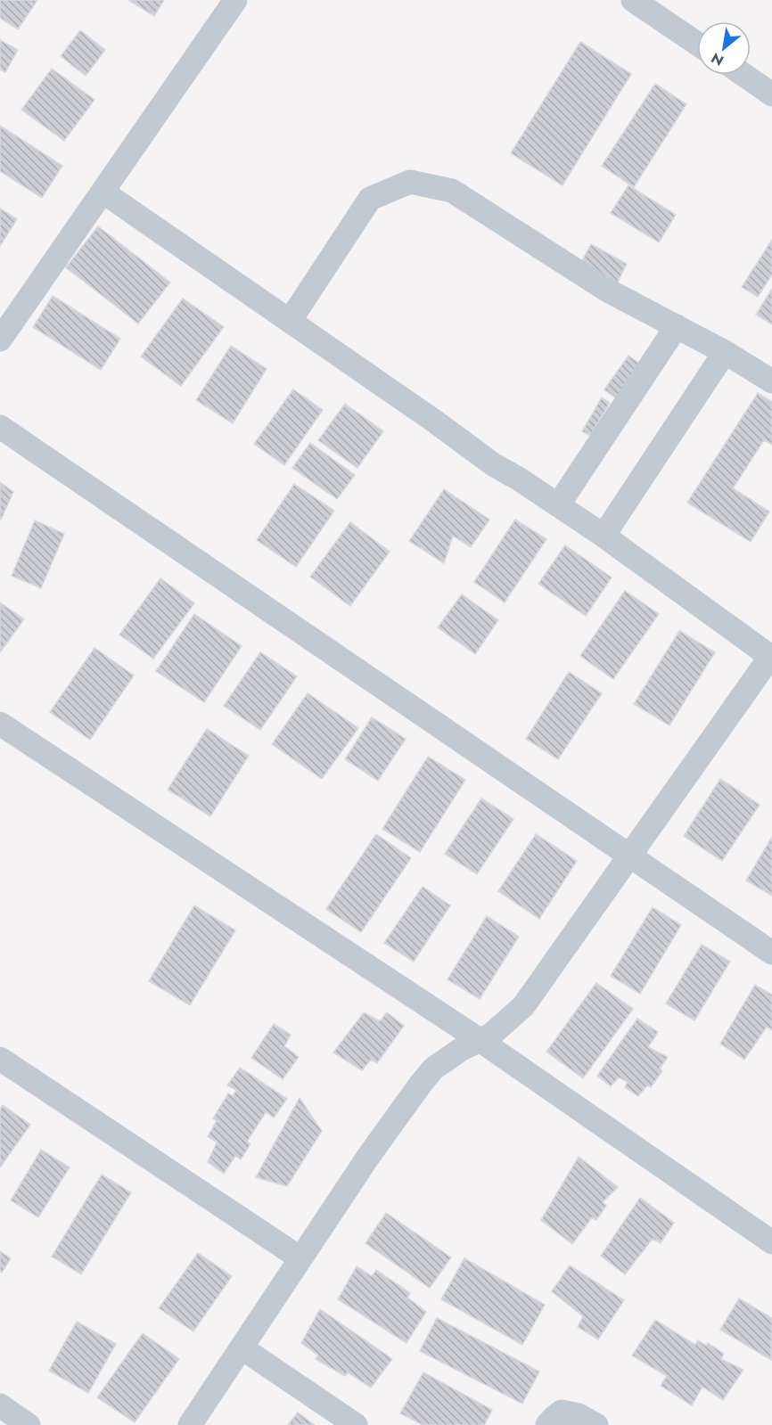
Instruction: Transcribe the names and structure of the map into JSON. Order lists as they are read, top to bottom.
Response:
{
  "north": "bottom left"
}
